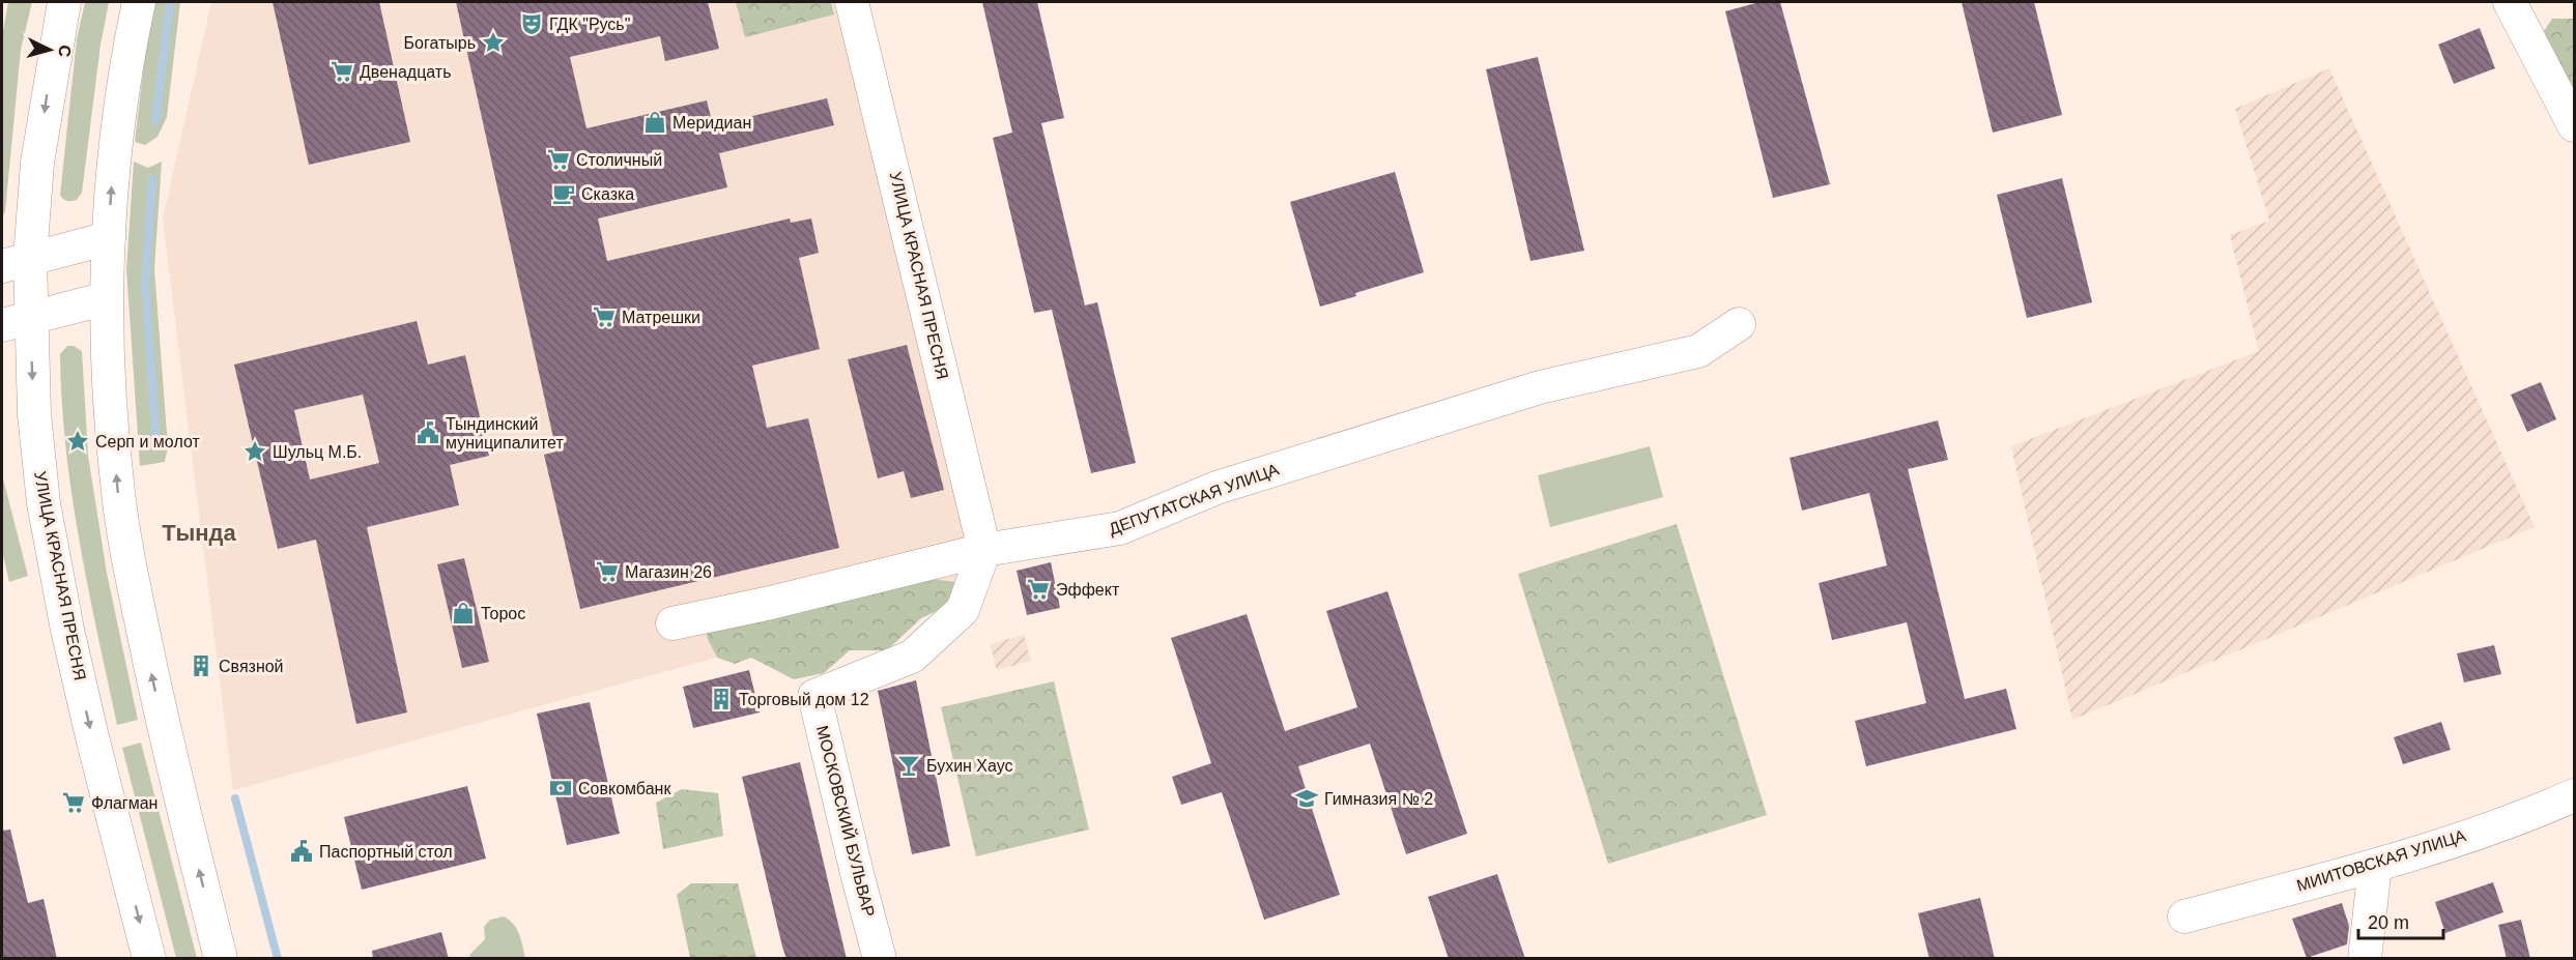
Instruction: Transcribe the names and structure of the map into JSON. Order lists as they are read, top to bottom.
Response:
{
  "streets": {
    "street": [
      "УЛИЦА КРАСНАЯ ПРЕСНЯ",
      "ДЕПУТАТСКАЯ УЛИЦА",
      "МОСКОВСКИЙ БУЛЬВАР",
      "МИИТОВСКАЯ УЛИЦА"
    ]
  },
  "crossings": [
    ["УЛИЦА КРАСНАЯ ПРЕСНЯ", "ДЕПУТАТСКАЯ УЛИЦА"],
    ["УЛИЦА КРАСНАЯ ПРЕСНЯ", "МОСКОВСКИЙ БУЛЬВАР"],
    ["ДЕПУТАТСКАЯ УЛИЦА", "МОСКОВСКИЙ БУЛЬВАР"]
  ],
  "districts": ["Тында"],
  "places": {
    "theatre": ["ГДК \"Русь\""],
    "place": ["Богатырь", "Серп и молот", "Шульц М.Б."],
    "supermarket": [
      "Двенадцать",
      "Столичный",
      "Матрешки",
      "Магазин 26",
      "Эффект",
      "Флагман"
    ],
    "shop": ["Меридиан", "Торос"],
    "cafe": ["Сказка"],
    "public building": ["Тындинский муниципалитет", "Паспортный стол"],
    "building": ["Связной", "Торговый дом 12"],
    "bar": ["Бухин Хаус"],
    "bank": ["Совкомбанк"],
    "school or university": ["Гимназия № 2"]
  },
  "scale_bar": "20 m",
  "north": "right"
}
